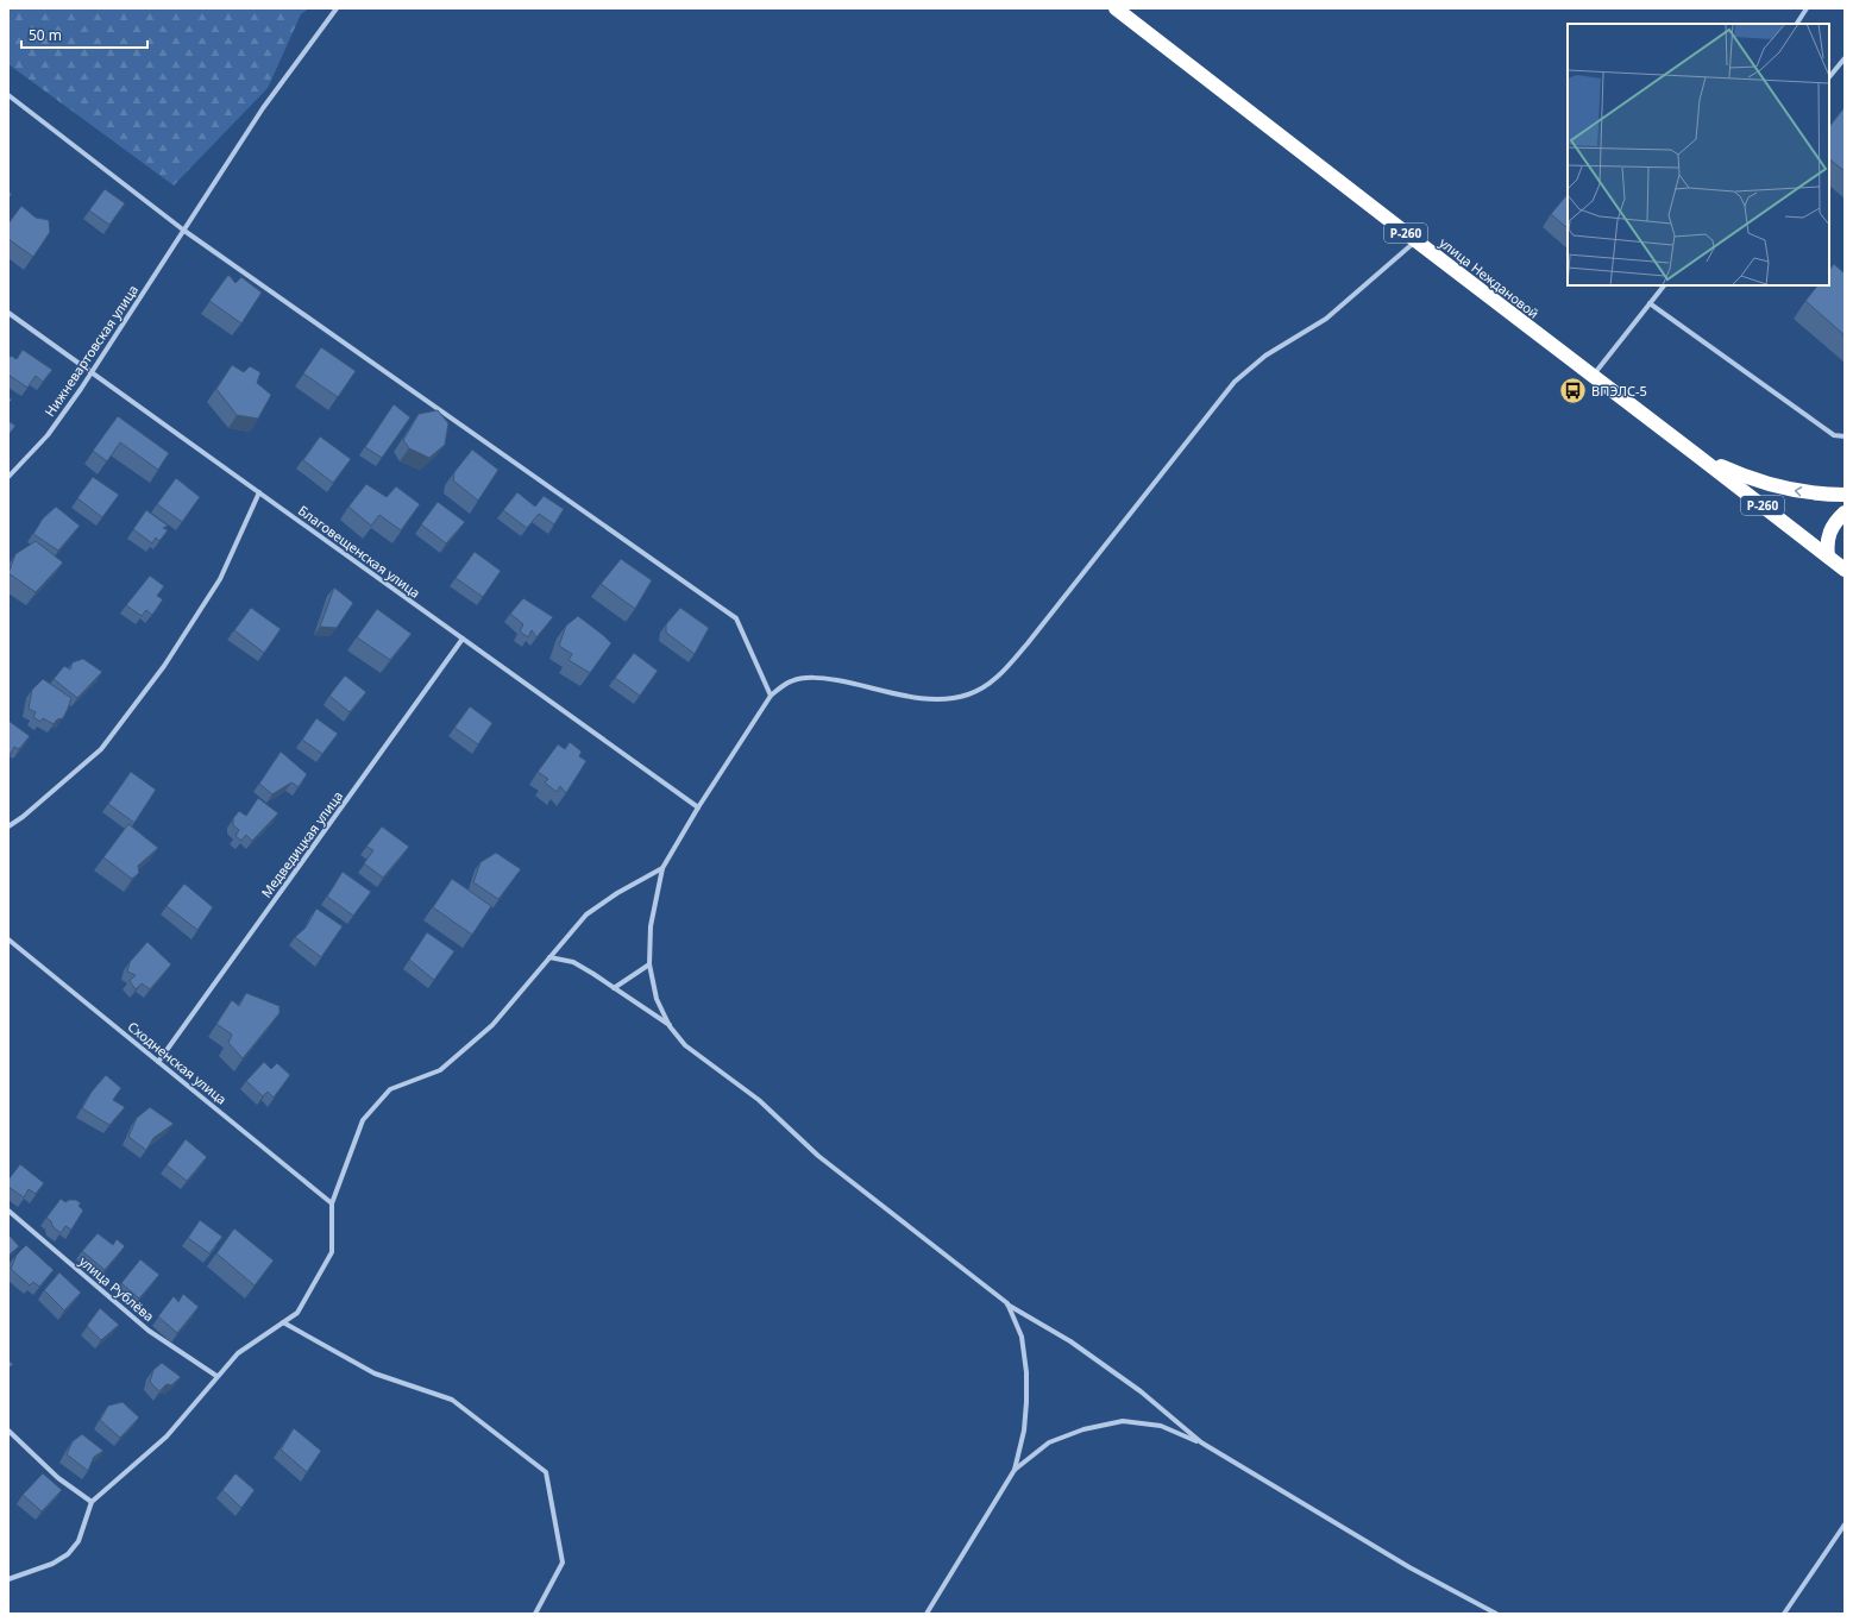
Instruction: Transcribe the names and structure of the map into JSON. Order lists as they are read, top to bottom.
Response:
{
  "streets": {
    "highway": ["Р-260", "улица Неждановой"],
    "street": [
      "Нижневартовская улица",
      "Благовещенская улица",
      "Медведицкая улица",
      "Сходненская улица",
      "улица Рублёва"
    ]
  },
  "crossings": [
    ["Нижневартовская улица", "Благовещенская улица"],
    ["Благовещенская улица", "Медведицкая улица"],
    ["Медведицкая улица", "Сходненская улица"]
  ],
  "places": {
    "bus stop": ["ВПЭЛС-5"]
  },
  "scale_bar": "50 m"
}
